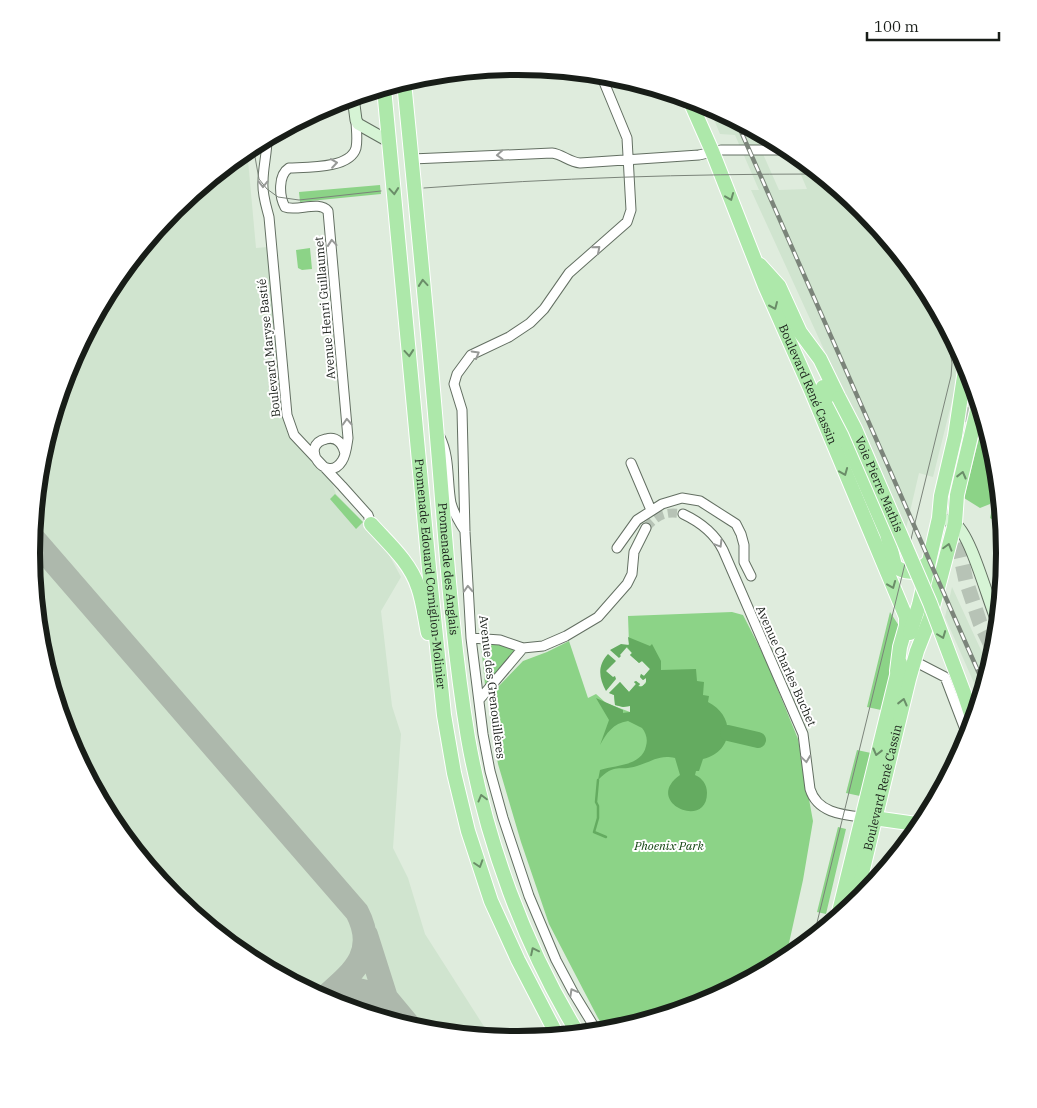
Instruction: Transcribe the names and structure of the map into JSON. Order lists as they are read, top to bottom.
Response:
{
  "streets": {
    "main road": [
      "Boulevard René Cassin",
      "Voie Pierre Mathis",
      "Promenade des Anglais",
      "Promenade Edouard Corniglion-Molinier"
    ],
    "street": [
      "Avenue Henri Guillaumet",
      "Boulevard Maryse Bastié",
      "Avenue Charles Buchet",
      "Avenue des Grenouillères"
    ]
  },
  "crossings": [
    ["Avenue Henri Guillaumet", "Boulevard Maryse Bastié"],
    ["Boulevard René Cassin", "Voie Pierre Mathis"],
    ["Boulevard René Cassin", "Avenue Charles Buchet"],
    ["Promenade des Anglais", "Avenue des Grenouillères"]
  ],
  "one_way": [
    "Boulevard Maryse Bastié",
    "Voie Pierre Mathis",
    "Promenade des Anglais",
    "Avenue Charles Buchet",
    "Avenue des Grenouillères"
  ],
  "parks": ["Phoenix Park"],
  "scale_bar": "100 m"
}
